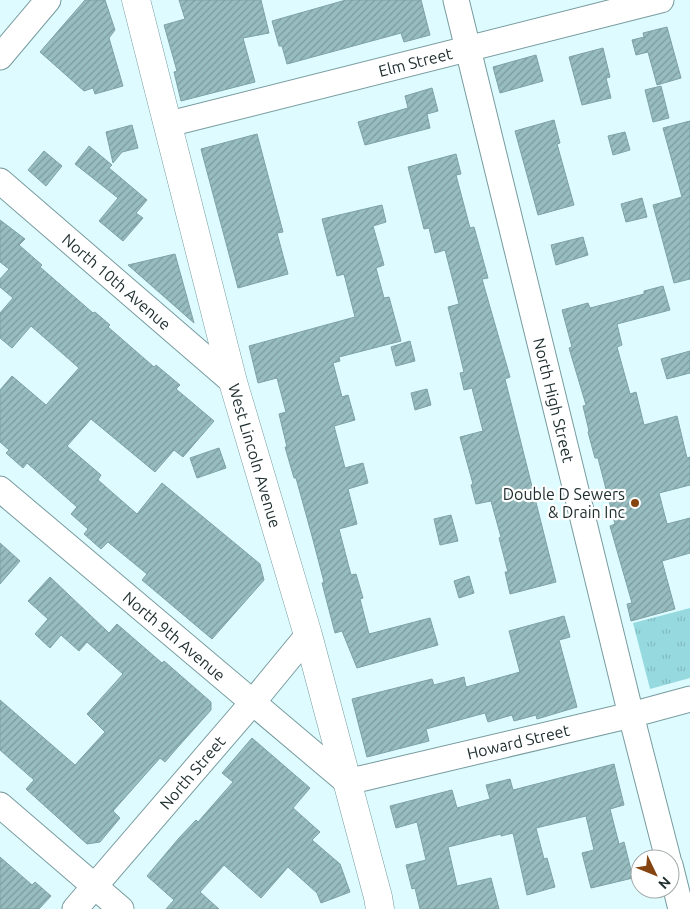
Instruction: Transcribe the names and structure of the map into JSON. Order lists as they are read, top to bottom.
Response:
{
  "streets": {
    "main road": ["West Lincoln Avenue"],
    "street": [
      "Elm Street",
      "North 10th Avenue",
      "North High Street",
      "North 9th Avenue",
      "Howard Street",
      "North Street"
    ]
  },
  "crossings": [
    ["Elm Street", "North High Street"],
    ["Elm Street", "West Lincoln Avenue"],
    ["North 10th Avenue", "West Lincoln Avenue"],
    ["North High Street", "Howard Street"],
    ["West Lincoln Avenue", "North 9th Avenue"],
    ["West Lincoln Avenue", "Howard Street"],
    ["West Lincoln Avenue", "North Street"],
    ["North 9th Avenue", "Howard Street"],
    ["North 9th Avenue", "North Street"]
  ],
  "places": ["Double D Sewers & Drain Inc"],
  "north": "bottom right"
}
